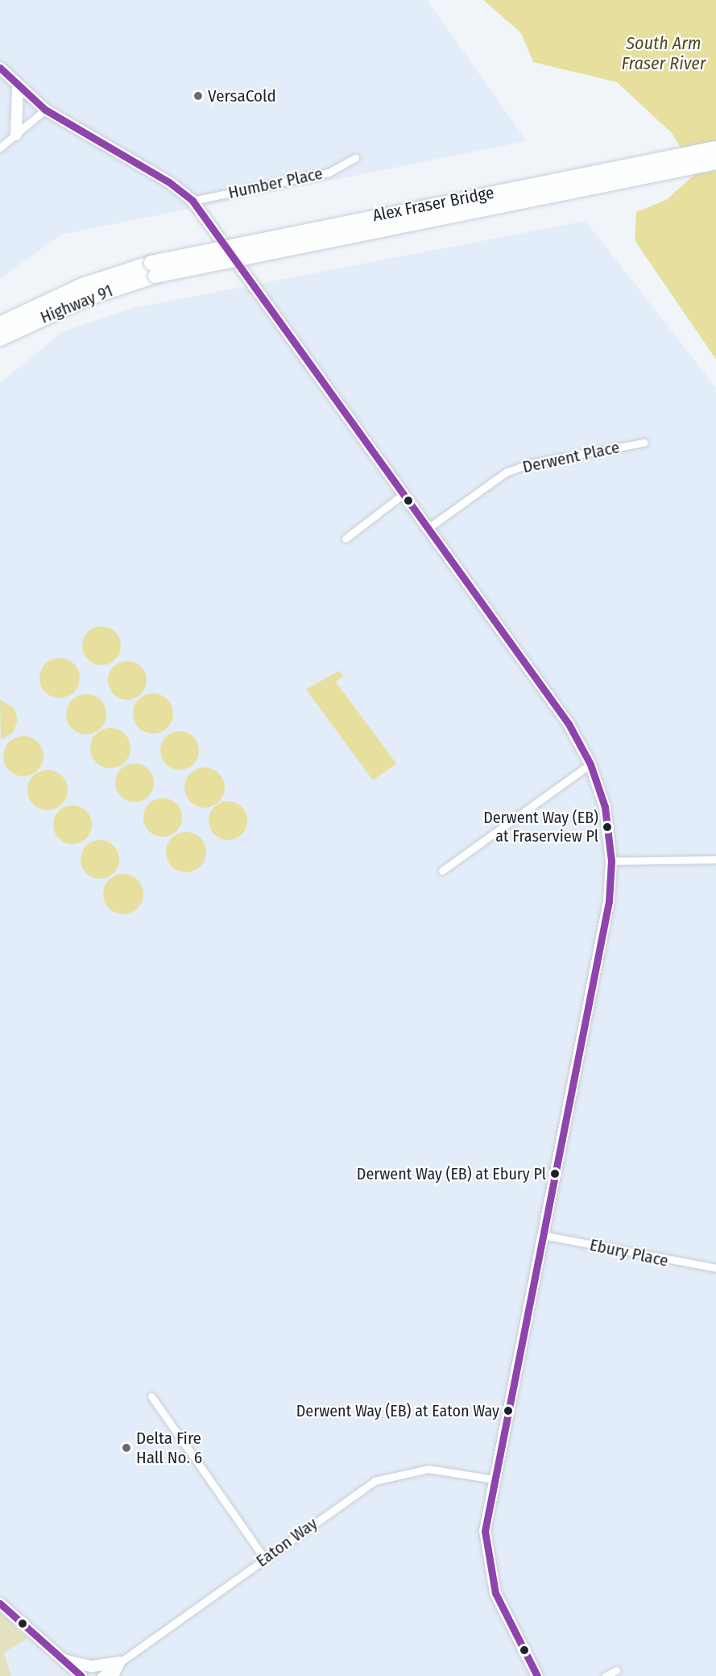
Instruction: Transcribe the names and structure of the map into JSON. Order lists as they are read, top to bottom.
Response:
{
  "streets": {
    "highway": ["Alex Fraser Bridge", "Highway 91"],
    "street": [
      "Humber Place",
      "Derwent Place",
      "Ebury Place",
      "Eaton Way"
    ]
  },
  "crossings": [
    ["Alex Fraser Bridge", "Highway 91"]
  ],
  "water": ["South Arm Fraser River"],
  "places": [
    "VersaCold",
    "Derwent Way (EB) at Fraserview Pl",
    "Derwent Way (EB) at Ebury Pl",
    "Derwent Way (EB) at Eaton Way",
    "Delta Fire Hall No. 6"
  ]
}
